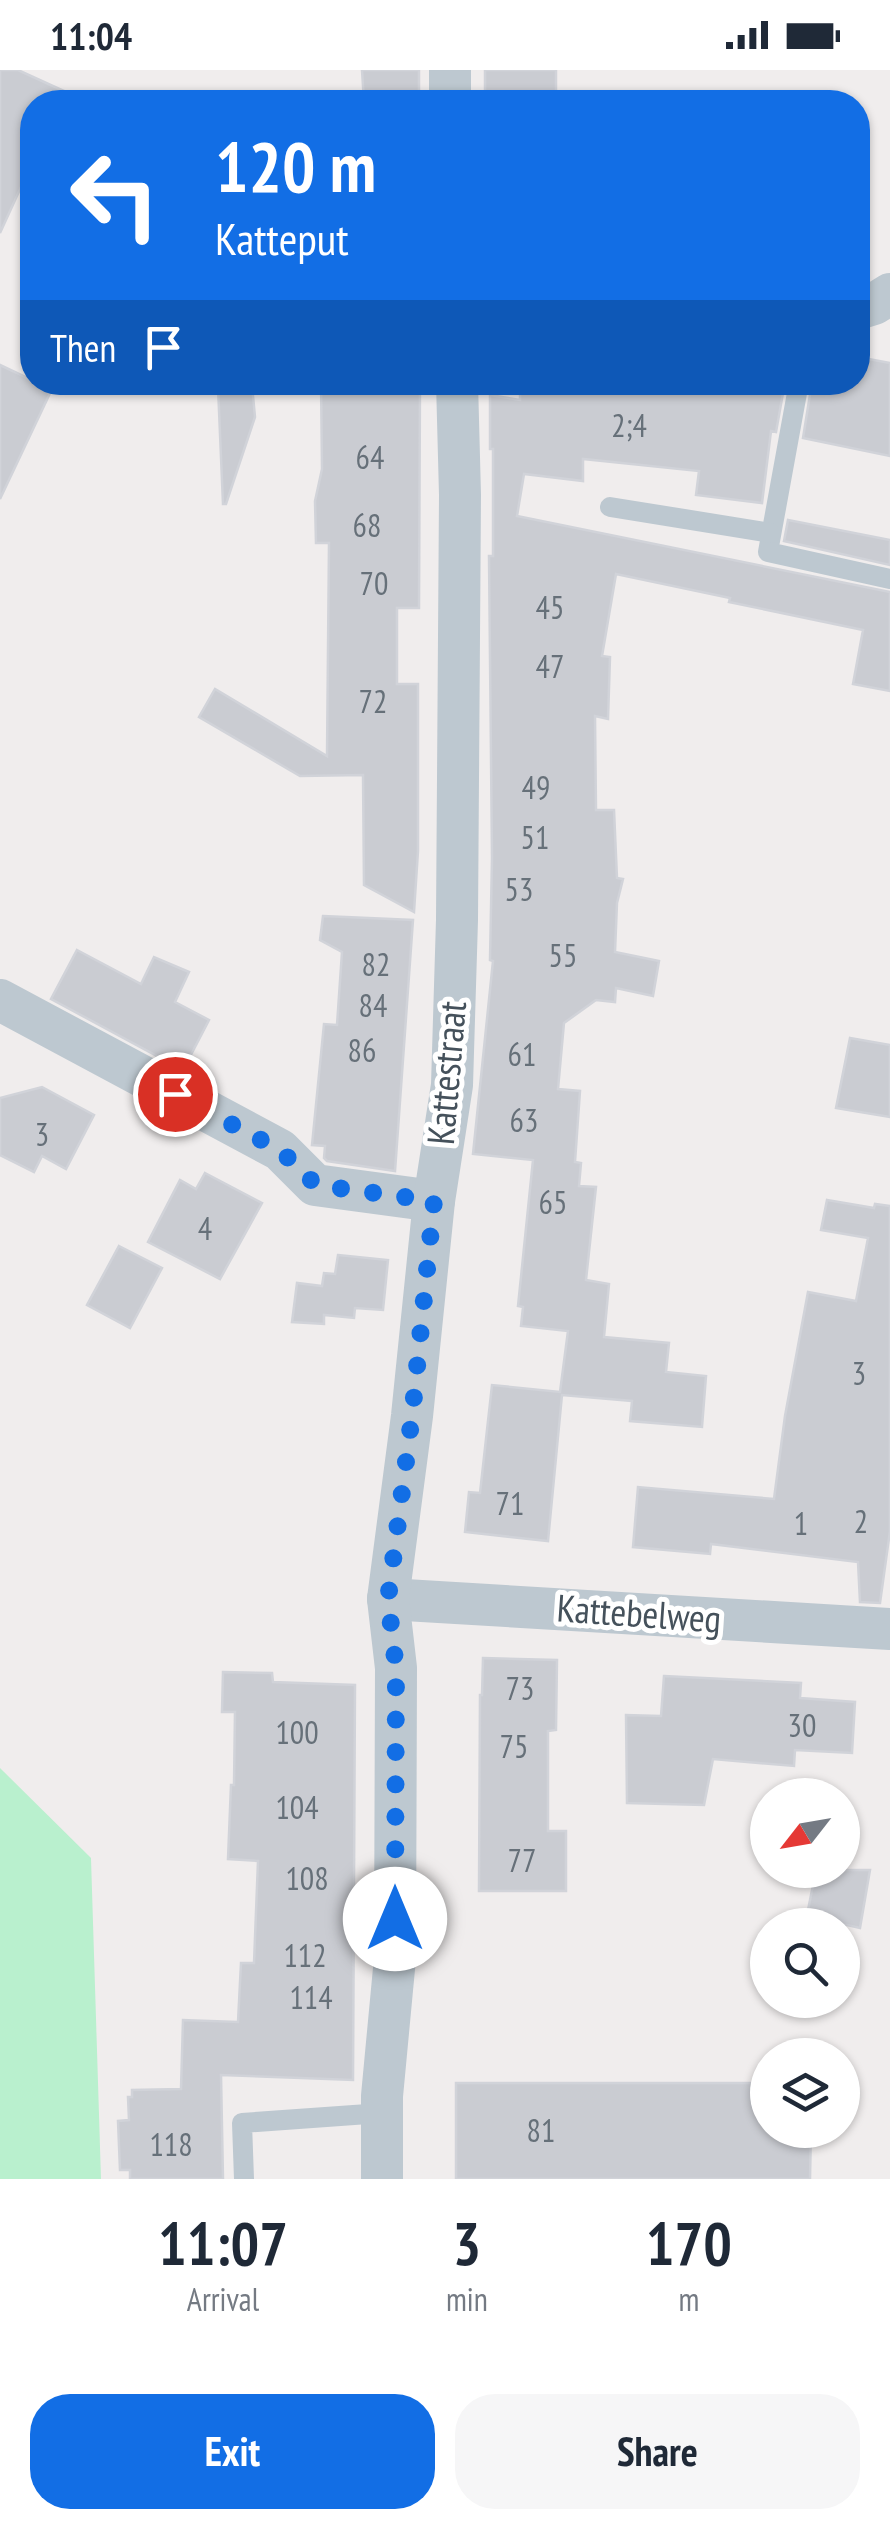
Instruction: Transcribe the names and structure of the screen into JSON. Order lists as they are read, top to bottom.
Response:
{
  "streets": {
    "street": ["Kattestraat", "Kattebelweg"]
  },
  "crossings": [
    ["Kattestraat", "Kattebelweg"]
  ],
  "house_numbers": [
    "2;4",
    "64",
    "68",
    "70",
    "45",
    "47",
    "72",
    "49",
    "51",
    "53",
    "55",
    "82",
    "84",
    "86",
    "61",
    "63",
    "3",
    "65",
    "4",
    "3",
    "71",
    "2",
    "1",
    "73",
    "30",
    "100",
    "75",
    "104",
    "77",
    "108",
    "112",
    "114",
    "81",
    "118"
  ],
  "north": "bottom left",
  "page": {
    "status": "11:04",
    "turn": ["120 m", "Katteput"],
    "then": "Then",
    "eta": [
      "11:07",
      "Arrival",
      "3",
      "min",
      "170",
      "m"
    ],
    "buttons": ["Exit", "Share"]
  }
}
